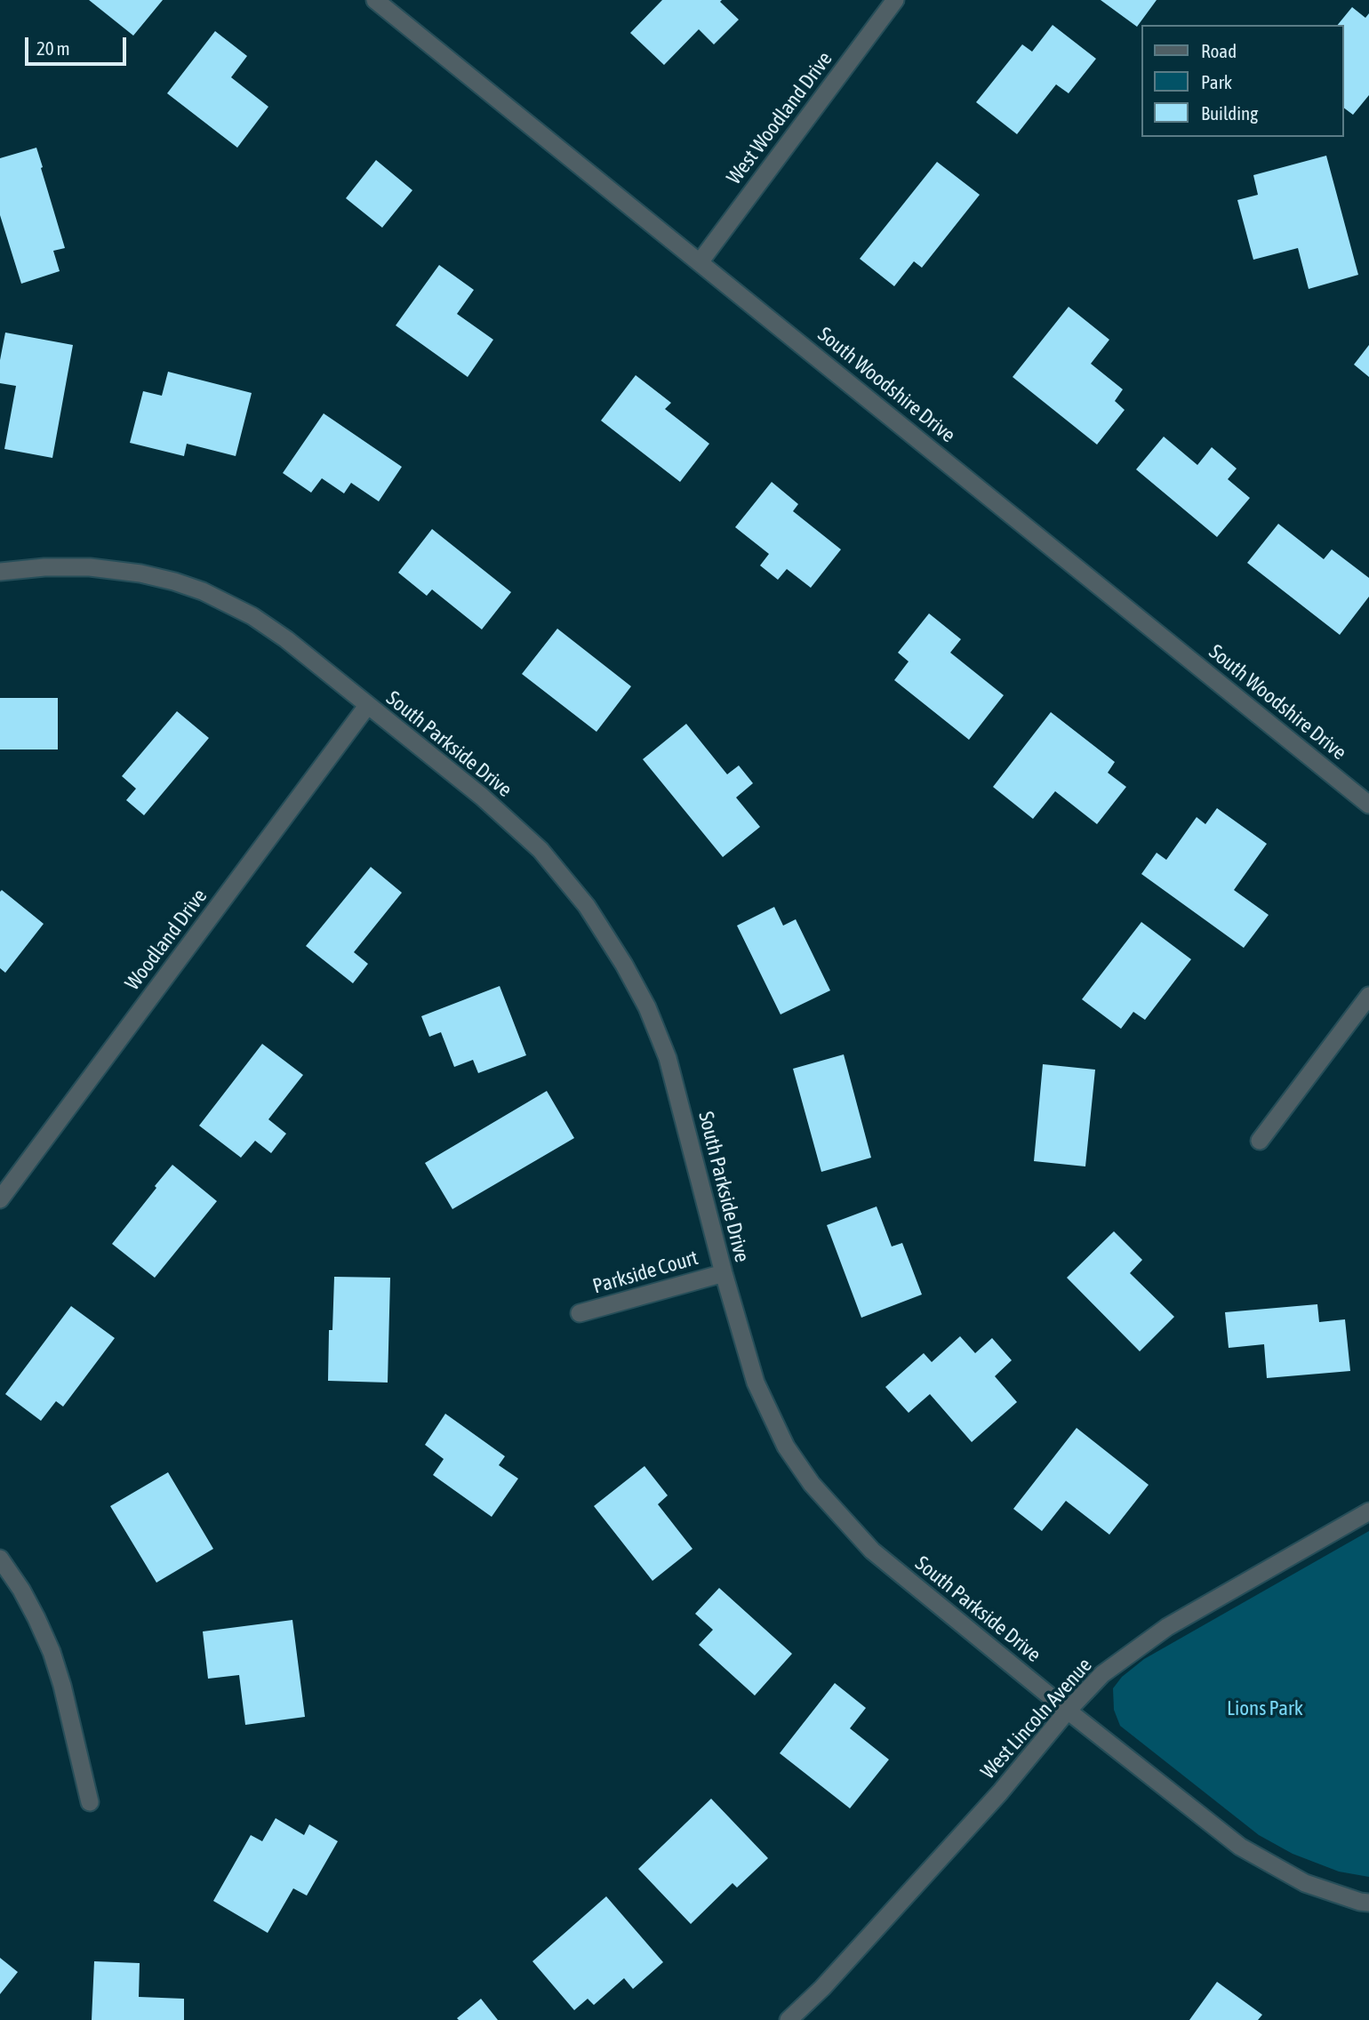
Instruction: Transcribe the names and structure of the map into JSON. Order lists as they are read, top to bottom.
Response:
{
  "streets": {
    "street": [
      "West Woodland Drive",
      "South Woodshire Drive",
      "South Parkside Drive",
      "Woodland Drive",
      "Parkside Court",
      "West Lincoln Avenue"
    ]
  },
  "crossings": [
    ["West Woodland Drive", "South Woodshire Drive"],
    ["South Parkside Drive", "Woodland Drive"],
    ["South Parkside Drive", "Parkside Court"],
    ["South Parkside Drive", "West Lincoln Avenue"]
  ],
  "parks": ["Lions Park"],
  "legend": ["Road", "Park", "Building"],
  "scale_bar": "20 m"
}
